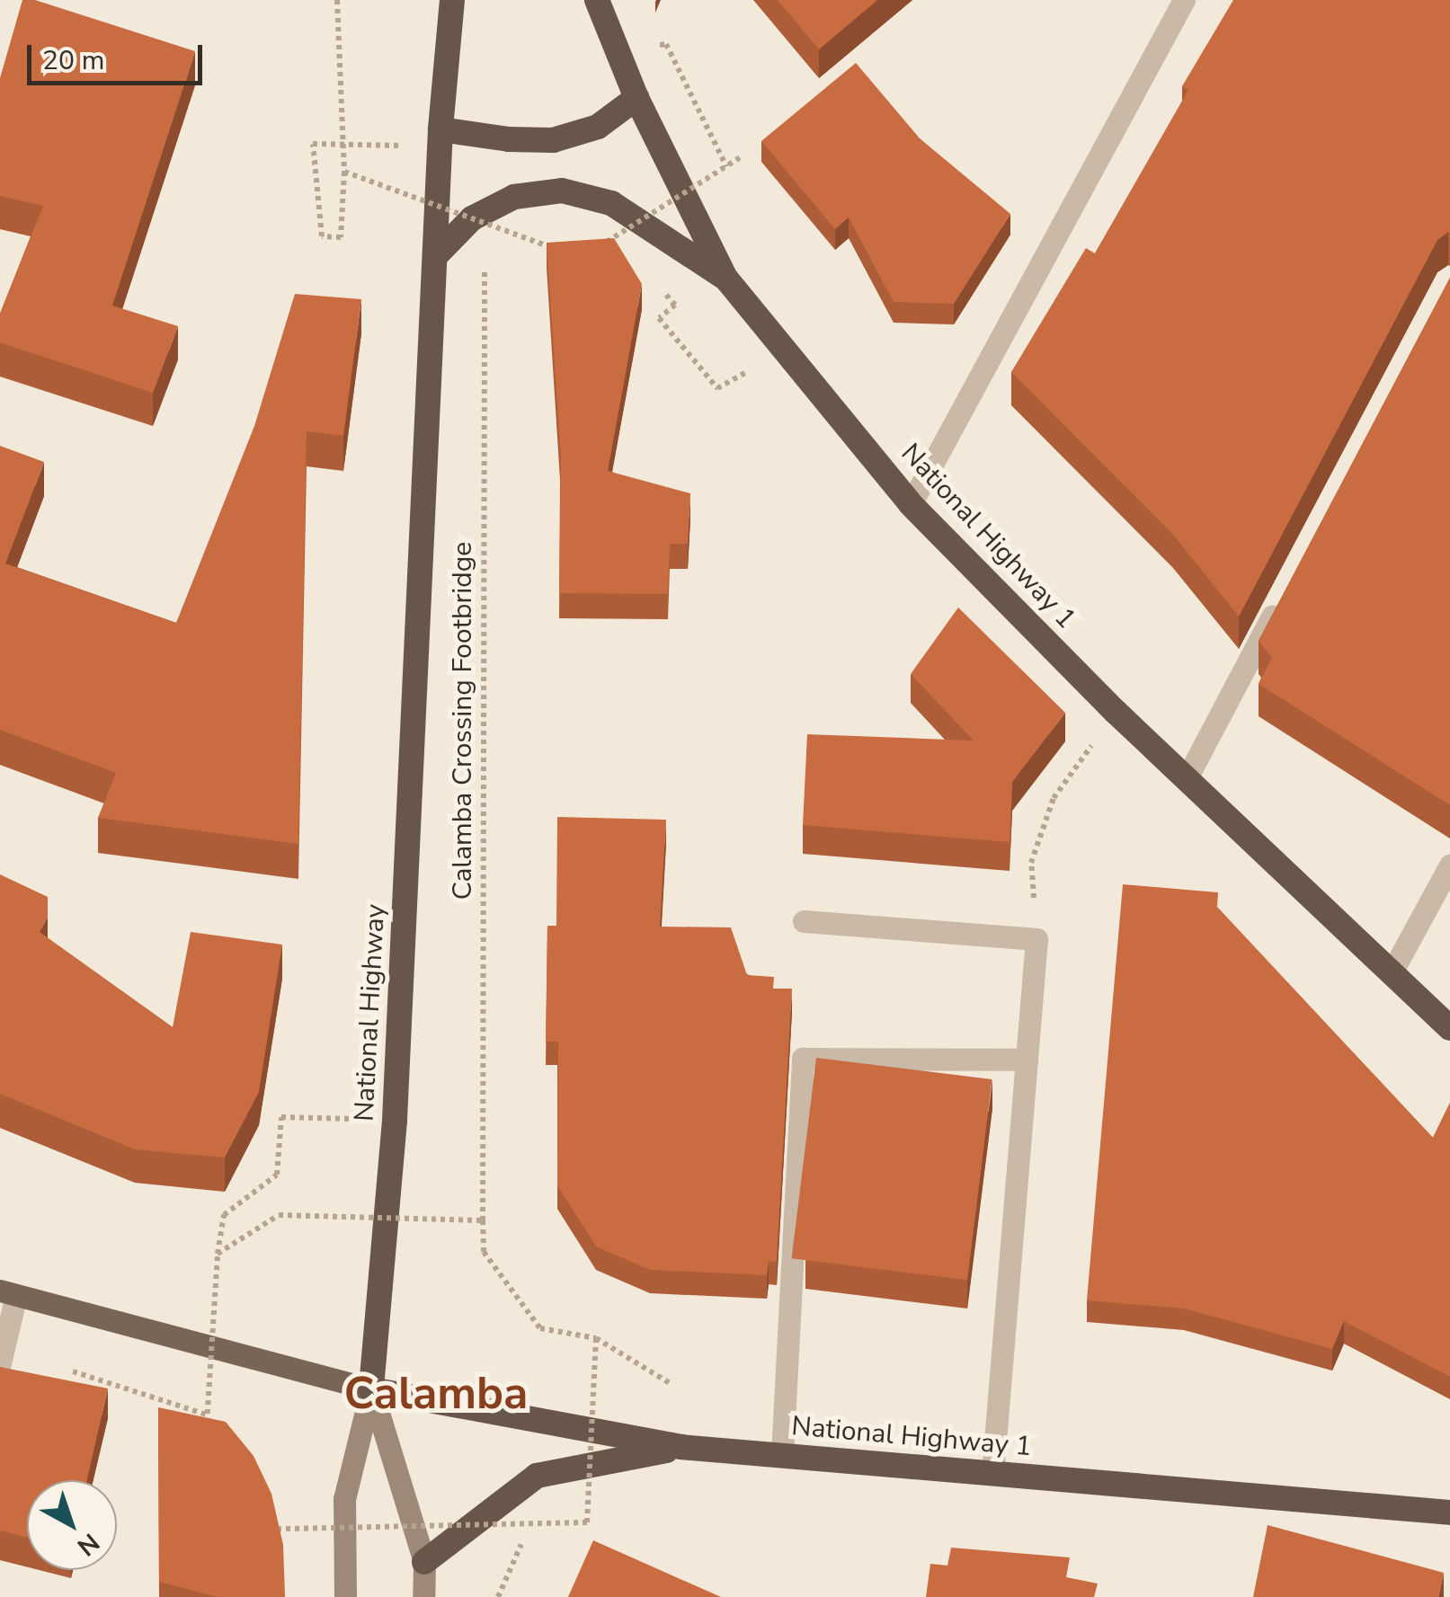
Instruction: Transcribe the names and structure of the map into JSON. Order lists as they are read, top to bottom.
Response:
{
  "streets": {
    "highway": ["National Highway 1", "National Highway"],
    "path": ["Calamba Crossing Footbridge"]
  },
  "crossings": [
    ["National Highway 1", "National Highway"]
  ],
  "districts": ["Calamba"],
  "scale_bar": "20 m",
  "north": "bottom right"
}
